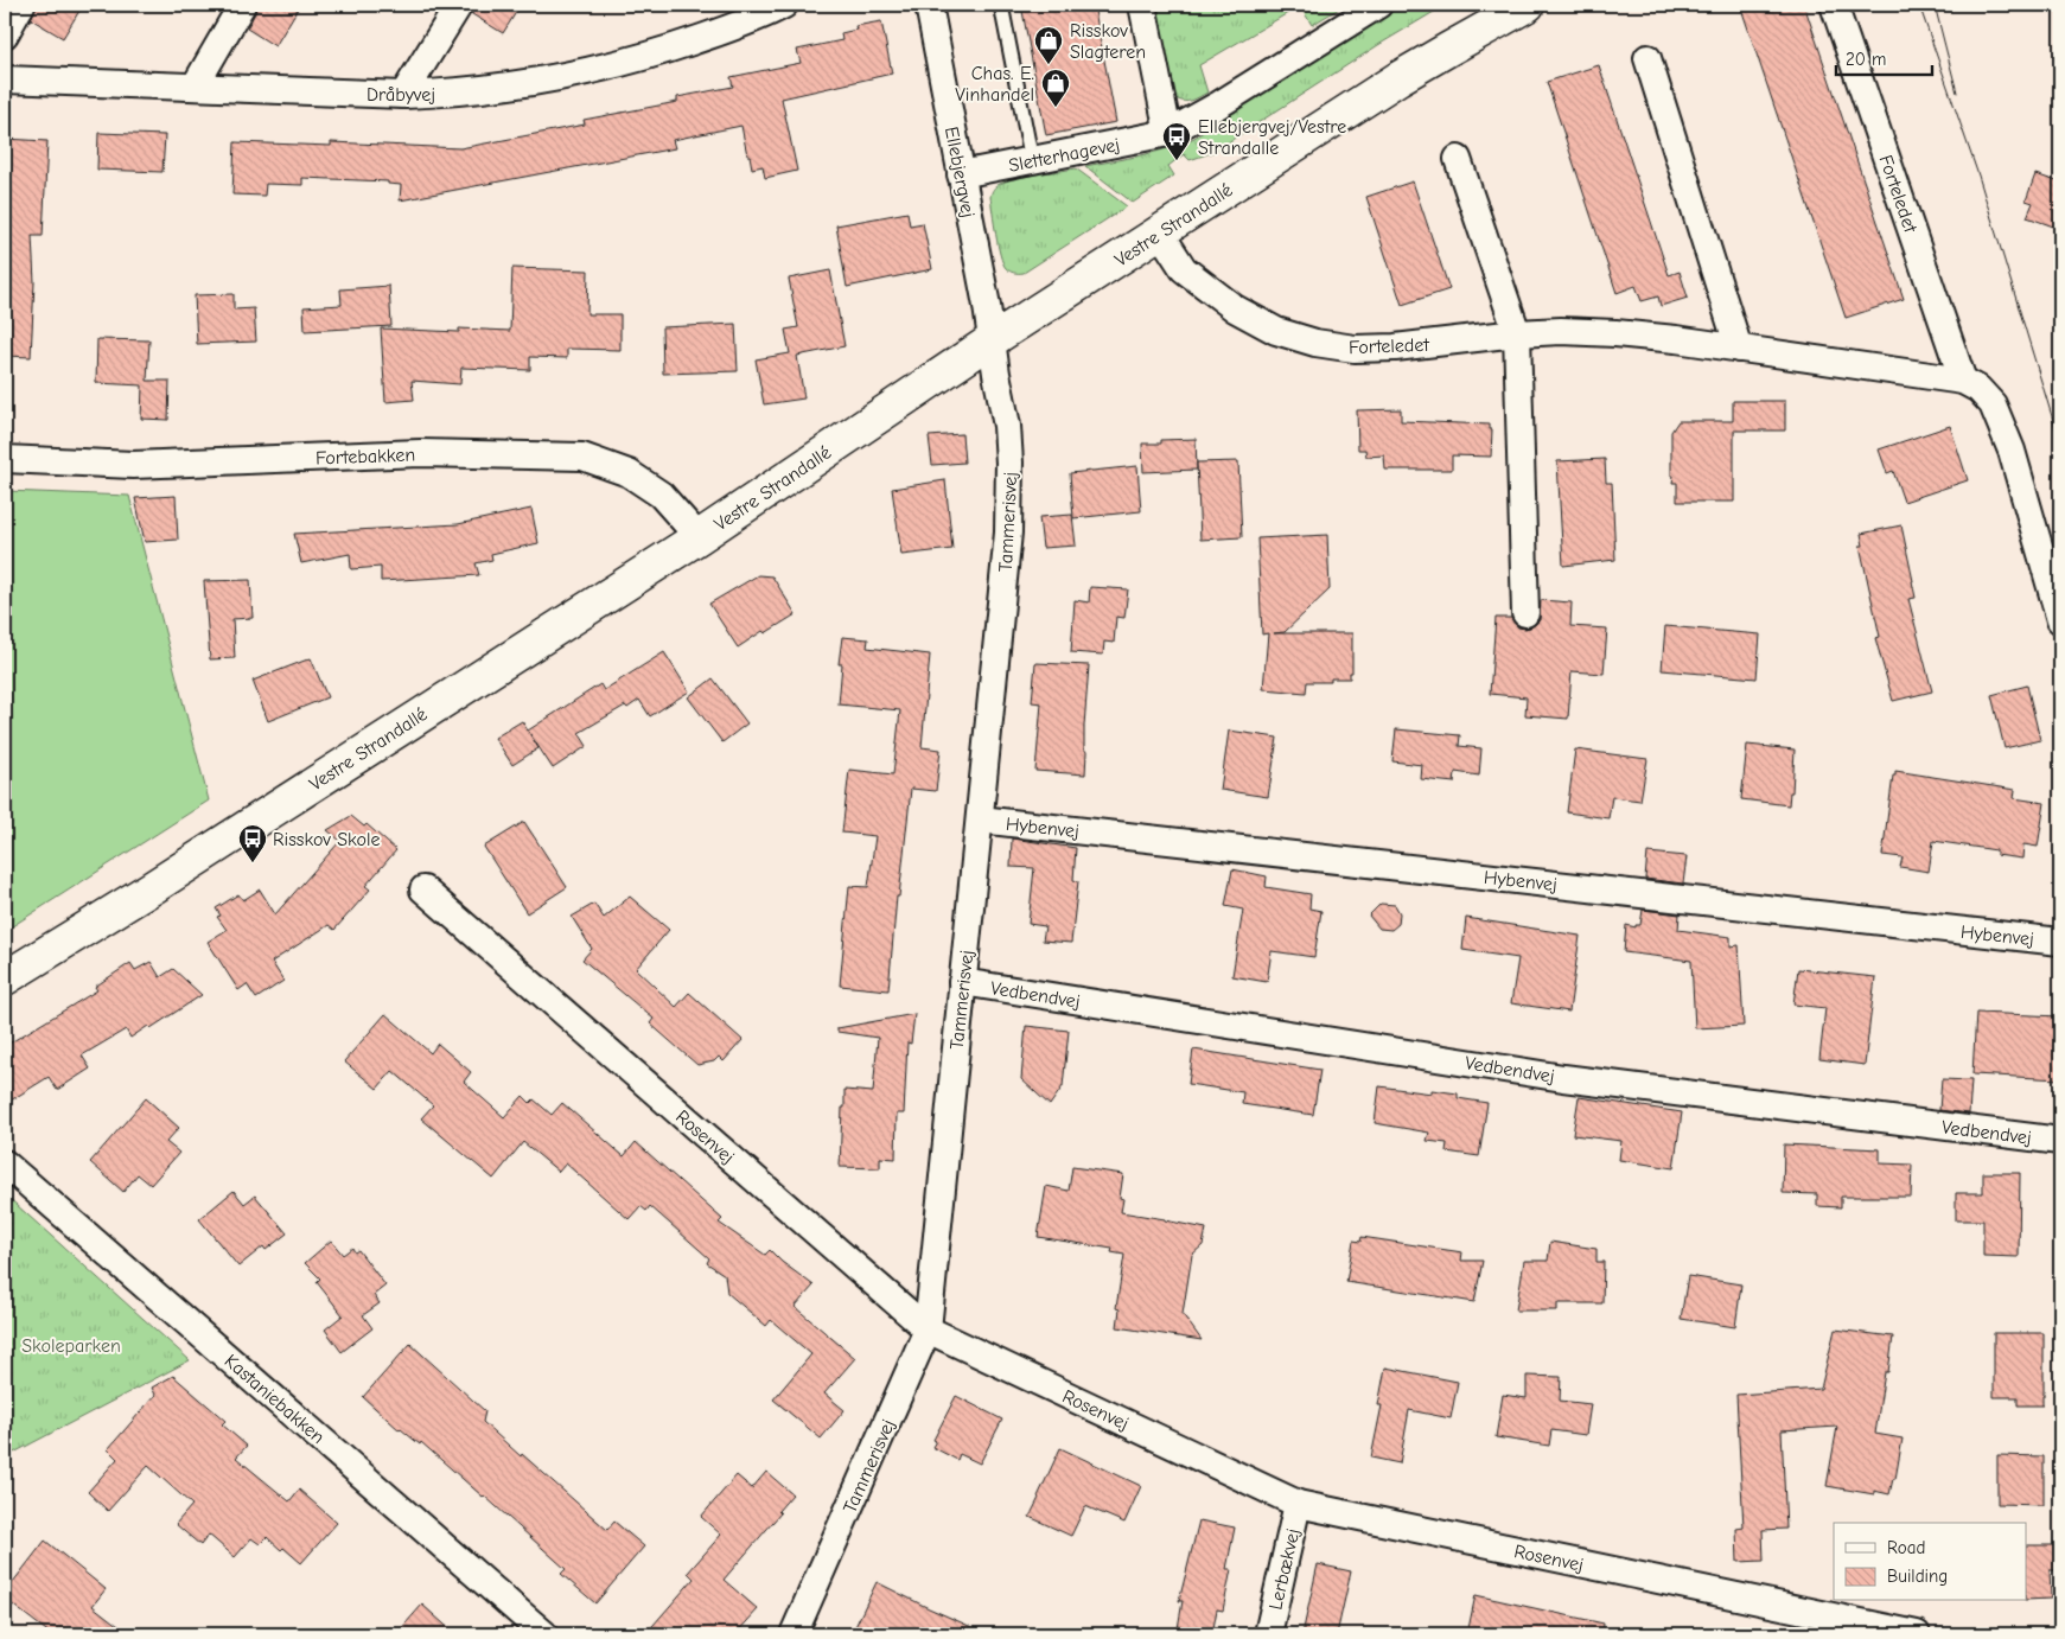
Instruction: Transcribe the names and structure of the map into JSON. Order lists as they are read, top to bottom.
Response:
{
  "streets": {
    "street": [
      "Dråbyvej",
      "Sletterhagevej",
      "Ellebjergvej",
      "Forteledet",
      "Vestre Strandallé",
      "Fortebakken",
      "Tammerisvej",
      "Hybenvej",
      "Vedbendvej",
      "Rosenvej",
      "Kastaniebakken",
      "Lerbækvej"
    ]
  },
  "crossings": [
    ["Sletterhagevej", "Ellebjergvej"],
    ["Ellebjergvej", "Vestre Strandallé"],
    ["Ellebjergvej", "Tammerisvej"],
    ["Forteledet", "Vestre Strandallé"],
    ["Vestre Strandallé", "Fortebakken"],
    ["Vestre Strandallé", "Tammerisvej"],
    ["Tammerisvej", "Hybenvej"],
    ["Tammerisvej", "Vedbendvej"],
    ["Tammerisvej", "Rosenvej"],
    ["Rosenvej", "Lerbækvej"]
  ],
  "parks": ["Skoleparken"],
  "places": {
    "shop": ["Risskov Slagteren", "Chas. E. Vinhandel"],
    "bus stop": ["Ellebjergvej/Vestre Strandalle", "Risskov Skole"]
  },
  "legend": ["Road", "Building"],
  "scale_bar": "20 m"
}
